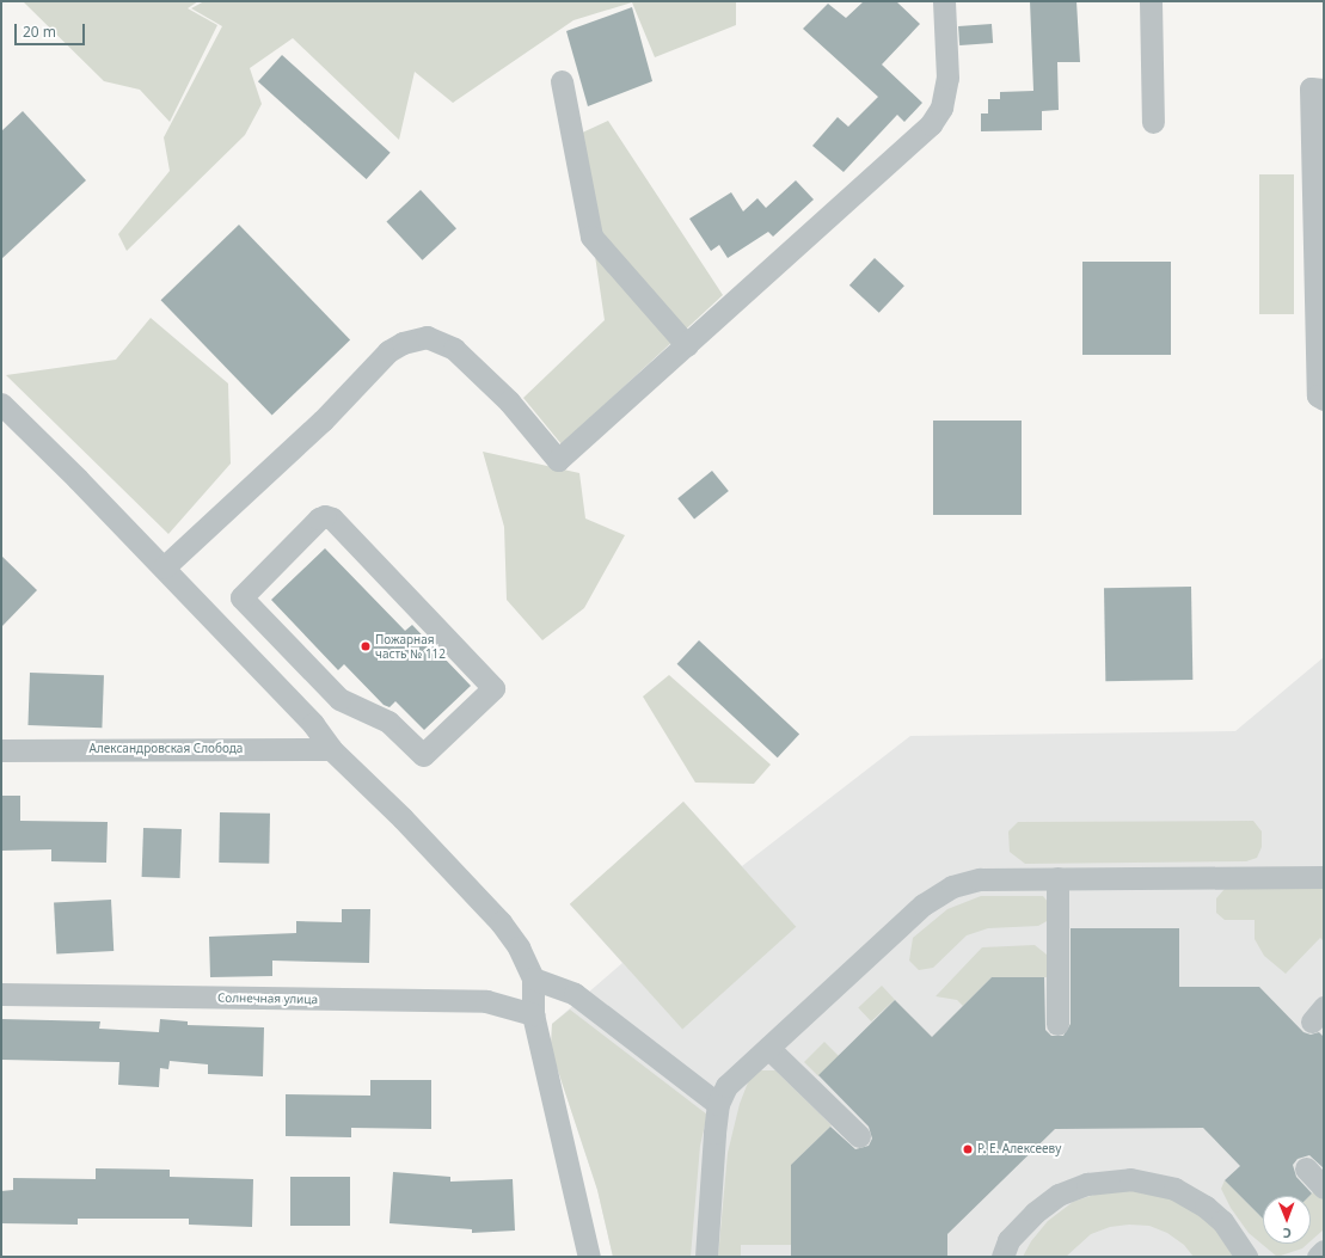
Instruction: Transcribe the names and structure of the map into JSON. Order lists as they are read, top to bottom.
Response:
{
  "streets": {
    "street": ["Александровская Слобода", "Солнечная улица"]
  },
  "places": ["Пожарная часть № 112", "Р. Е. Алексееву"],
  "scale_bar": "20 m",
  "north": "bottom"
}
